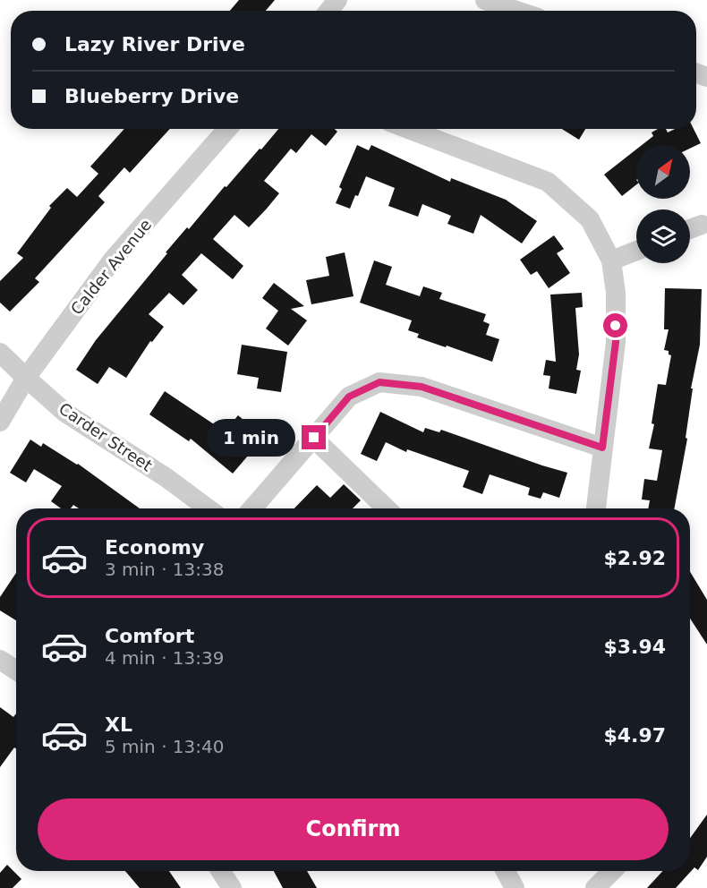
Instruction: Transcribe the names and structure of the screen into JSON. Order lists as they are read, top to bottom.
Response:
{
  "streets": {
    "street": ["Calder Avenue", "Carder Street"]
  },
  "crossings": [
    ["Calder Avenue", "Carder Street"]
  ],
  "north": "top right",
  "page": {
    "banner": ["Lazy River Drive", "Blueberry Drive"],
    "bubble": "1 min",
    "list": [
      {
        "name": "Economy",
        "note": "3 min · 13:38",
        "value": "$2.92"
      },
      {
        "name": "Comfort",
        "note": "4 min · 13:39",
        "value": "$3.94"
      },
      {
        "name": "XL",
        "note": "5 min · 13:40",
        "value": "$4.97"
      }
    ],
    "buttons": "Confirm"
  }
}
